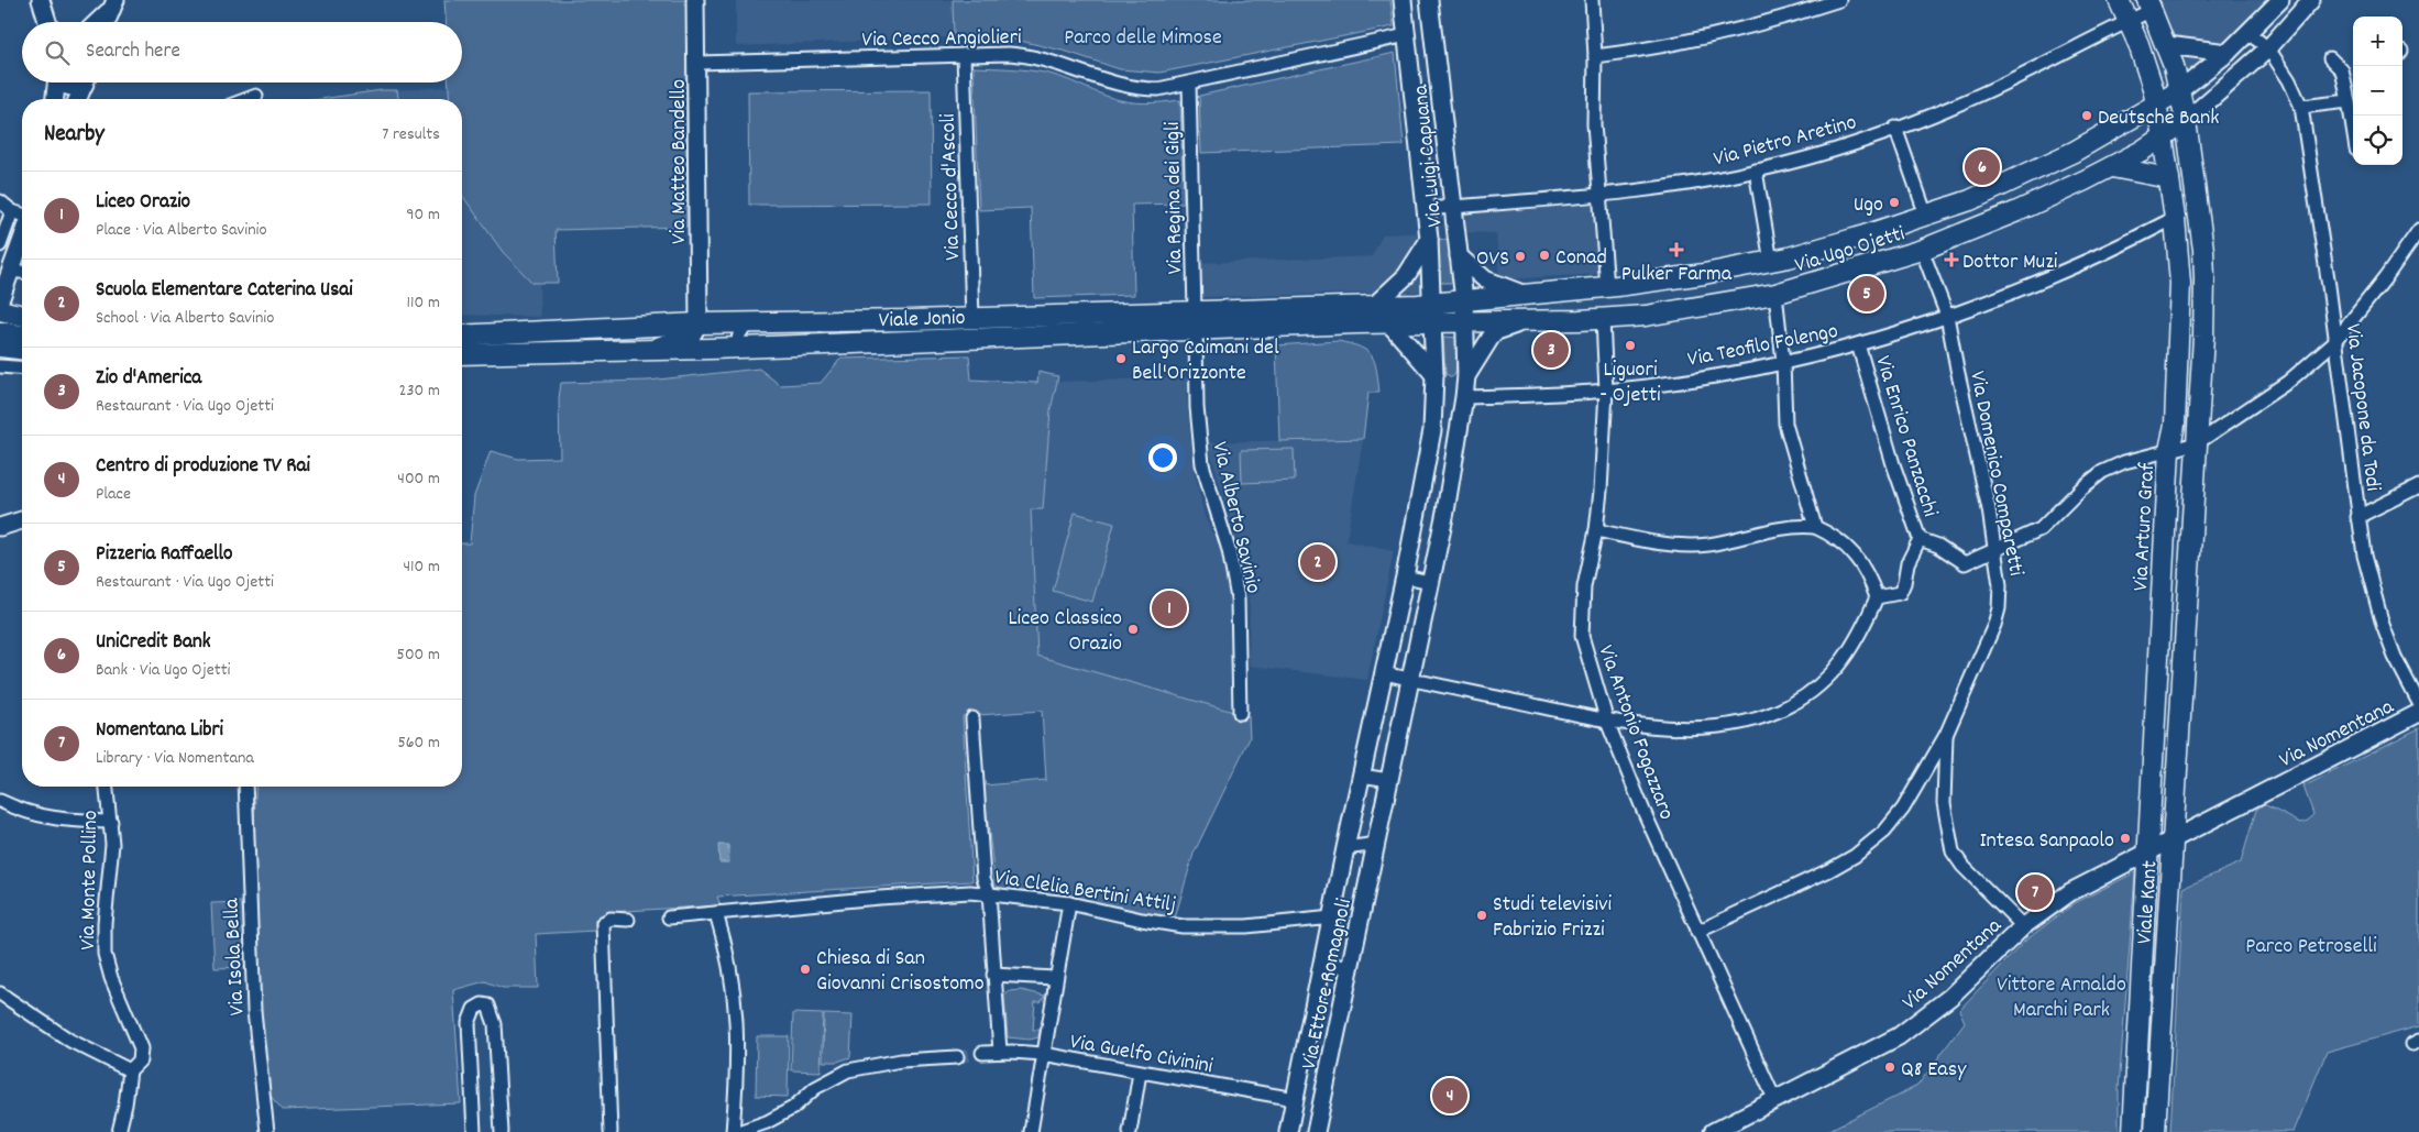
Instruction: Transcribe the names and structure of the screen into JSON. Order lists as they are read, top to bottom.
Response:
{
  "streets": {
    "main road": [
      "Via Ugo Ojetti",
      "Viale Jonio",
      "Via Arturo Graf",
      "Viale Kant"
    ],
    "street": [
      "Via Cecco Angiolieri",
      "Via Pietro Aretino",
      "Via Luigi Capuana",
      "Via Matteo Bandello",
      "Via Cecco d'Ascoli",
      "Via Regina dei Gigli",
      "Via Teofilo Folengo",
      "Via Jacopone da Todi",
      "Via Enrico Panzacchi",
      "Via Domenico Comparetti",
      "Via Alberto Savinio",
      "Via Antonio Fogazzaro",
      "Via Nomentana",
      "Via Monte Pollino",
      "Via Clelia Bertini Attilj",
      "Via Isola Bella",
      "Via Ettore Romagnoli",
      "Via Guelfo Civinini"
    ]
  },
  "crossings": [
    ["Via Cecco Angiolieri", "Via Luigi Capuana"],
    ["Via Cecco Angiolieri", "Via Matteo Bandello"],
    ["Via Cecco Angiolieri", "Via Cecco d'Ascoli"],
    ["Via Cecco Angiolieri", "Via Regina dei Gigli"],
    ["Via Pietro Aretino", "Via Luigi Capuana"],
    ["Via Pietro Aretino", "Via Arturo Graf"],
    ["Via Luigi Capuana", "Via Ettore Romagnoli"],
    ["Via Matteo Bandello", "Viale Jonio"],
    ["Via Cecco d'Ascoli", "Viale Jonio"],
    ["Via Regina dei Gigli", "Viale Jonio"],
    ["Via Ugo Ojetti", "Viale Jonio"],
    ["Via Ugo Ojetti", "Via Domenico Comparetti"],
    ["Via Ugo Ojetti", "Via Arturo Graf"],
    ["Via Ugo Ojetti", "Via Antonio Fogazzaro"],
    ["Via Ugo Ojetti", "Via Ettore Romagnoli"],
    ["Viale Jonio", "Via Alberto Savinio"],
    ["Viale Jonio", "Via Ettore Romagnoli"],
    ["Via Teofilo Folengo", "Via Enrico Panzacchi"],
    ["Via Teofilo Folengo", "Via Domenico Comparetti"],
    ["Via Teofilo Folengo", "Via Arturo Graf"],
    ["Via Teofilo Folengo", "Via Antonio Fogazzaro"],
    ["Via Teofilo Folengo", "Via Ettore Romagnoli"],
    ["Via Enrico Panzacchi", "Via Domenico Comparetti"],
    ["Via Domenico Comparetti", "Via Antonio Fogazzaro"],
    ["Via Arturo Graf", "Via Nomentana"],
    ["Via Arturo Graf", "Viale Kant"],
    ["Via Antonio Fogazzaro", "Via Nomentana"],
    ["Via Nomentana", "Viale Kant"],
    ["Via Clelia Bertini Attilj", "Via Ettore Romagnoli"],
    ["Via Ettore Romagnoli", "Via Guelfo Civinini"]
  ],
  "parks": ["Parco delle Mimose", "Parco Petroselli", "Vittore Arnaldo Marchi Park"],
  "places": {
    "other": [
      "Deutsche Bank",
      "Ugo",
      "Conad",
      "OVS",
      "Liguori - Ojetti",
      "Largo Caimani del Bell'Orizzonte",
      "Liceo Classico Orazio",
      "Intesa Sanpaolo",
      "Studi televisivi Fabrizio Frizzi",
      "Chiesa di San Giovanni Crisostomo",
      "Q8 Easy"
    ],
    "health": ["Pulker Farma", "Dottor Muzi"]
  },
  "page": {
    "map_buttons": ["+", "−"],
    "search": "Search here",
    "heading": ["Nearby", "7 results"],
    "pins": [
      "6",
      "5",
      "3",
      "2",
      "1",
      "7",
      "4"
    ],
    "list": [
      {
        "mark": "1",
        "name": "Liceo Orazio",
        "note": "Place · Via Alberto Savinio",
        "value": "90 m"
      },
      {
        "mark": "2",
        "name": "Scuola Elementare Caterina Usai",
        "note": "School · Via Alberto Savinio",
        "value": "110 m"
      },
      {
        "mark": "3",
        "name": "Zio d'America",
        "note": "Restaurant · Via Ugo Ojetti",
        "value": "230 m"
      },
      {
        "mark": "4",
        "name": "Centro di produzione TV Rai",
        "note": "Place",
        "value": "400 m"
      },
      {
        "mark": "5",
        "name": "Pizzeria Raffaello",
        "note": "Restaurant · Via Ugo Ojetti",
        "value": "410 m"
      },
      {
        "mark": "6",
        "name": "UniCredit Bank",
        "note": "Bank · Via Ugo Ojetti",
        "value": "500 m"
      },
      {
        "mark": "7",
        "name": "Nomentana Libri",
        "note": "Library · Via Nomentana",
        "value": "560 m"
      }
    ]
  }
}
